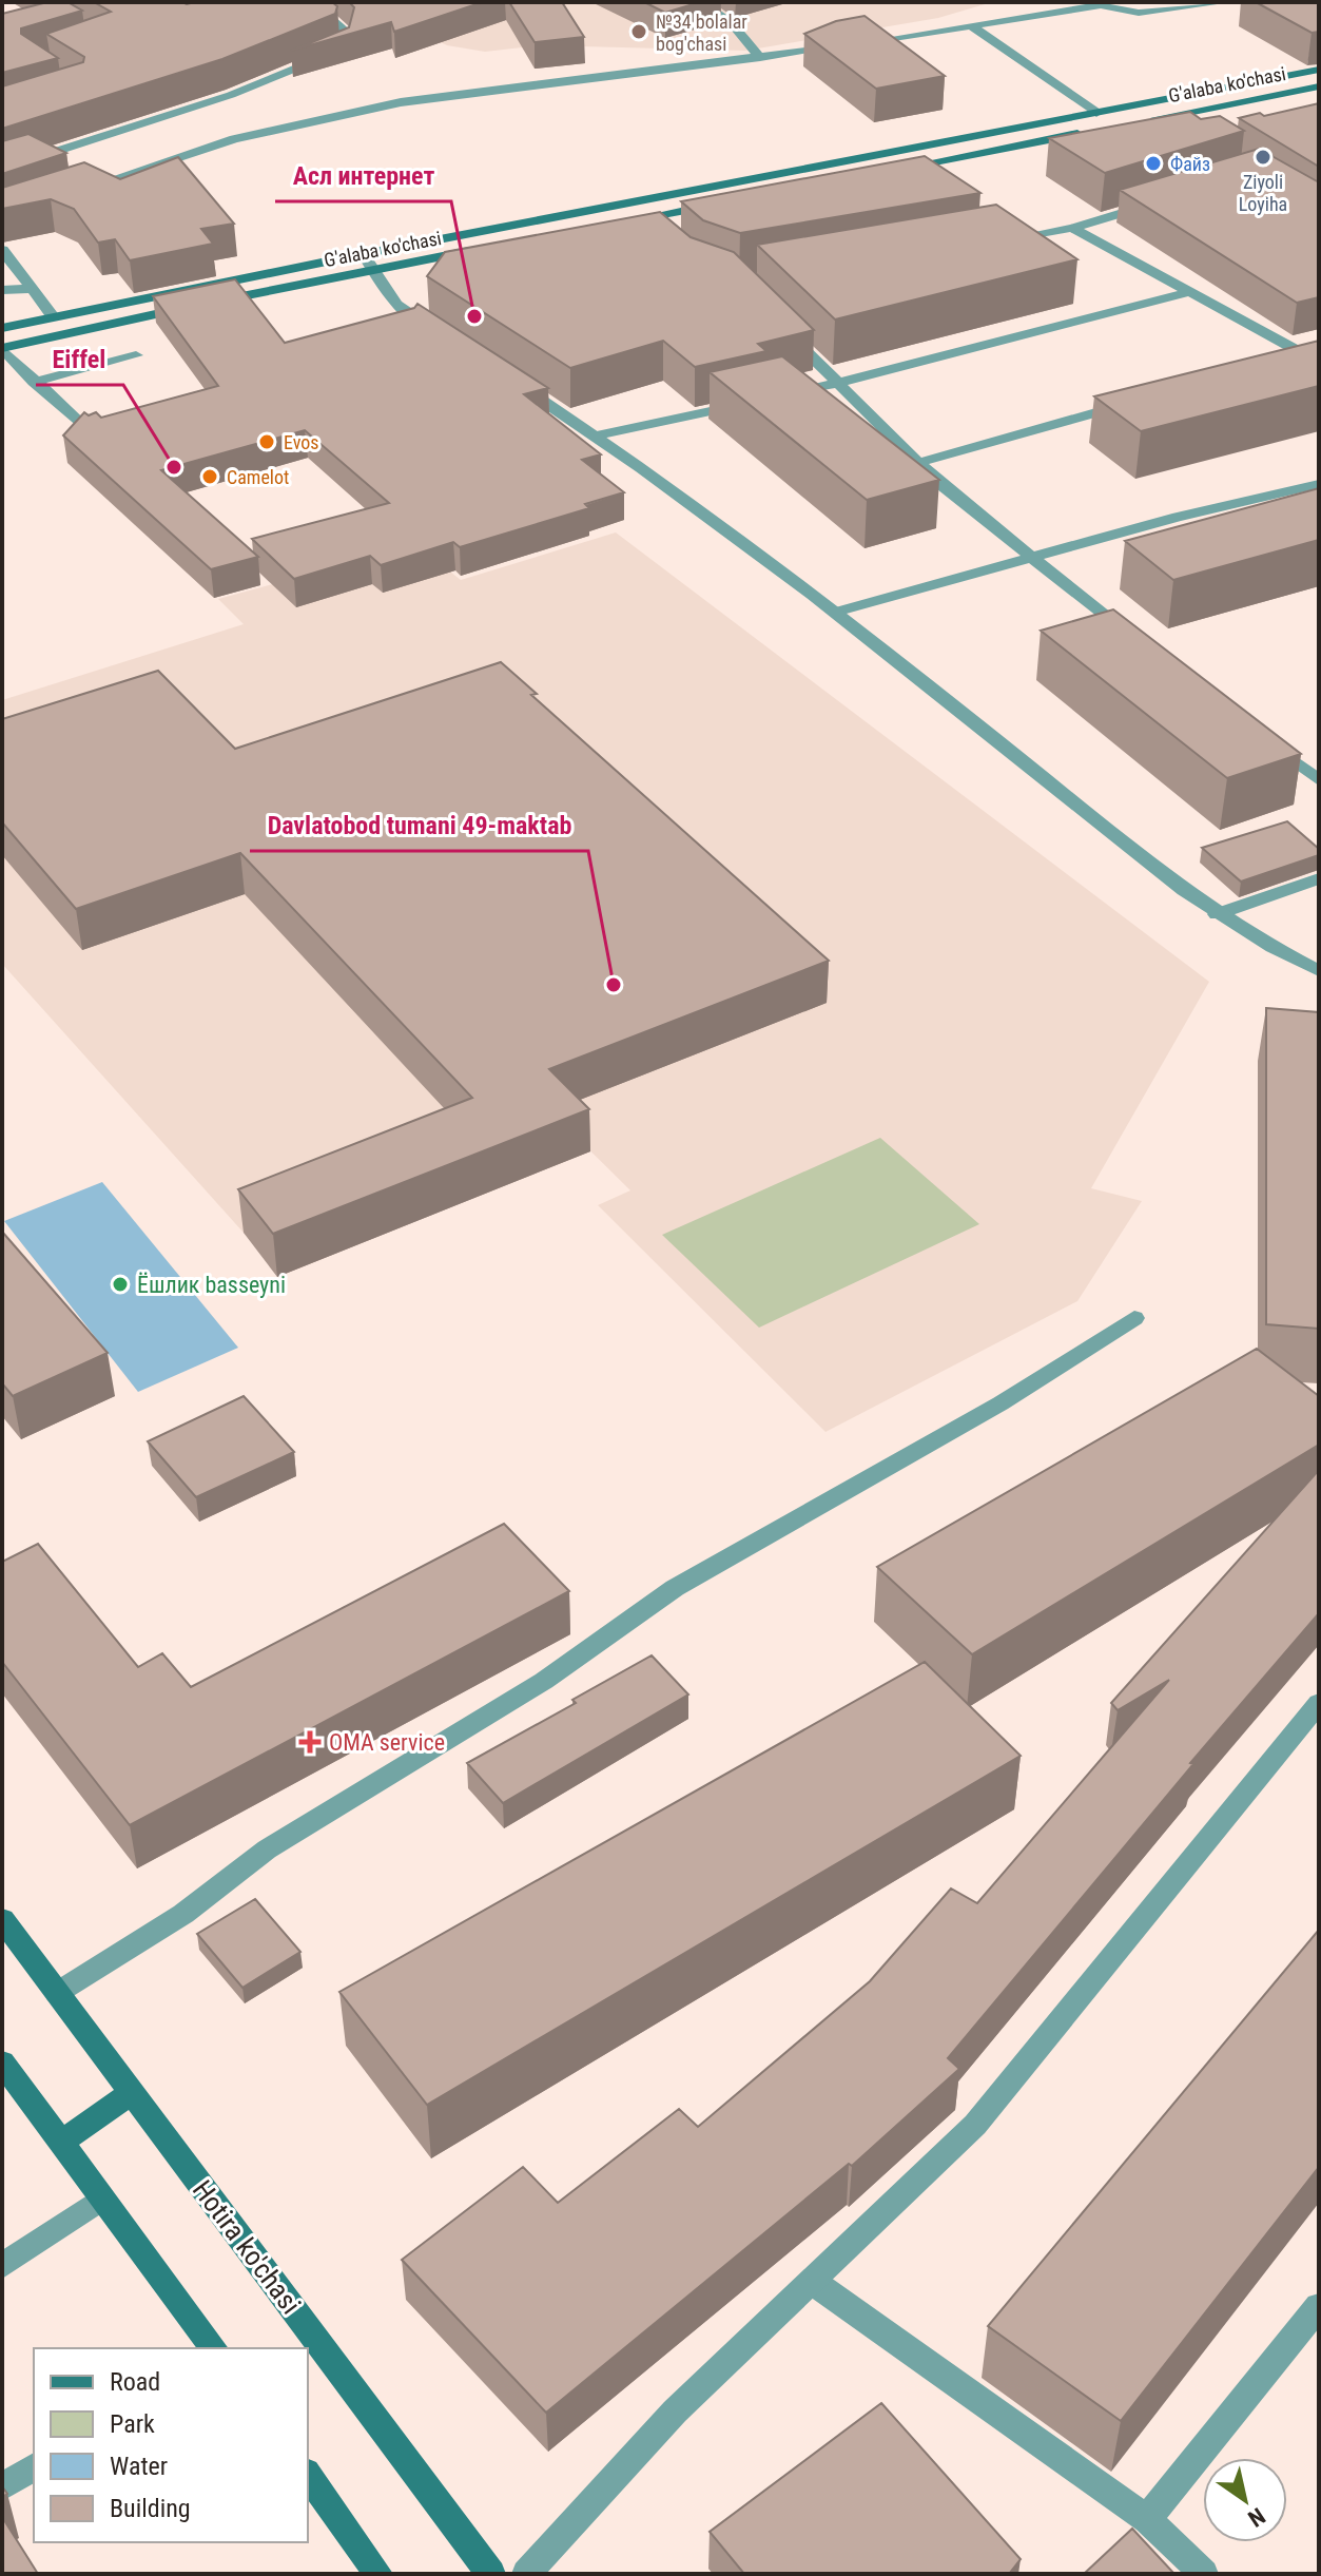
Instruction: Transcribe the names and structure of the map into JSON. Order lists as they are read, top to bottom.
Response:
{
  "streets": {
    "main road": ["G'alaba ko'chasi", "Hotira ko'chasi"]
  },
  "places": {
    "other": [
      "№34 bolalar bog'chasi",
      "Ziyoli Loyiha",
      "Файз",
      "Асл интернет",
      "Evos",
      "Eiffel",
      "Camelot",
      "Davlatobod tumani 49-maktab",
      "Ёшлик basseyni"
    ],
    "health": ["OMA service"]
  },
  "legend": [
    "Road",
    "Park",
    "Water",
    "Building"
  ],
  "north": "bottom right"
}
